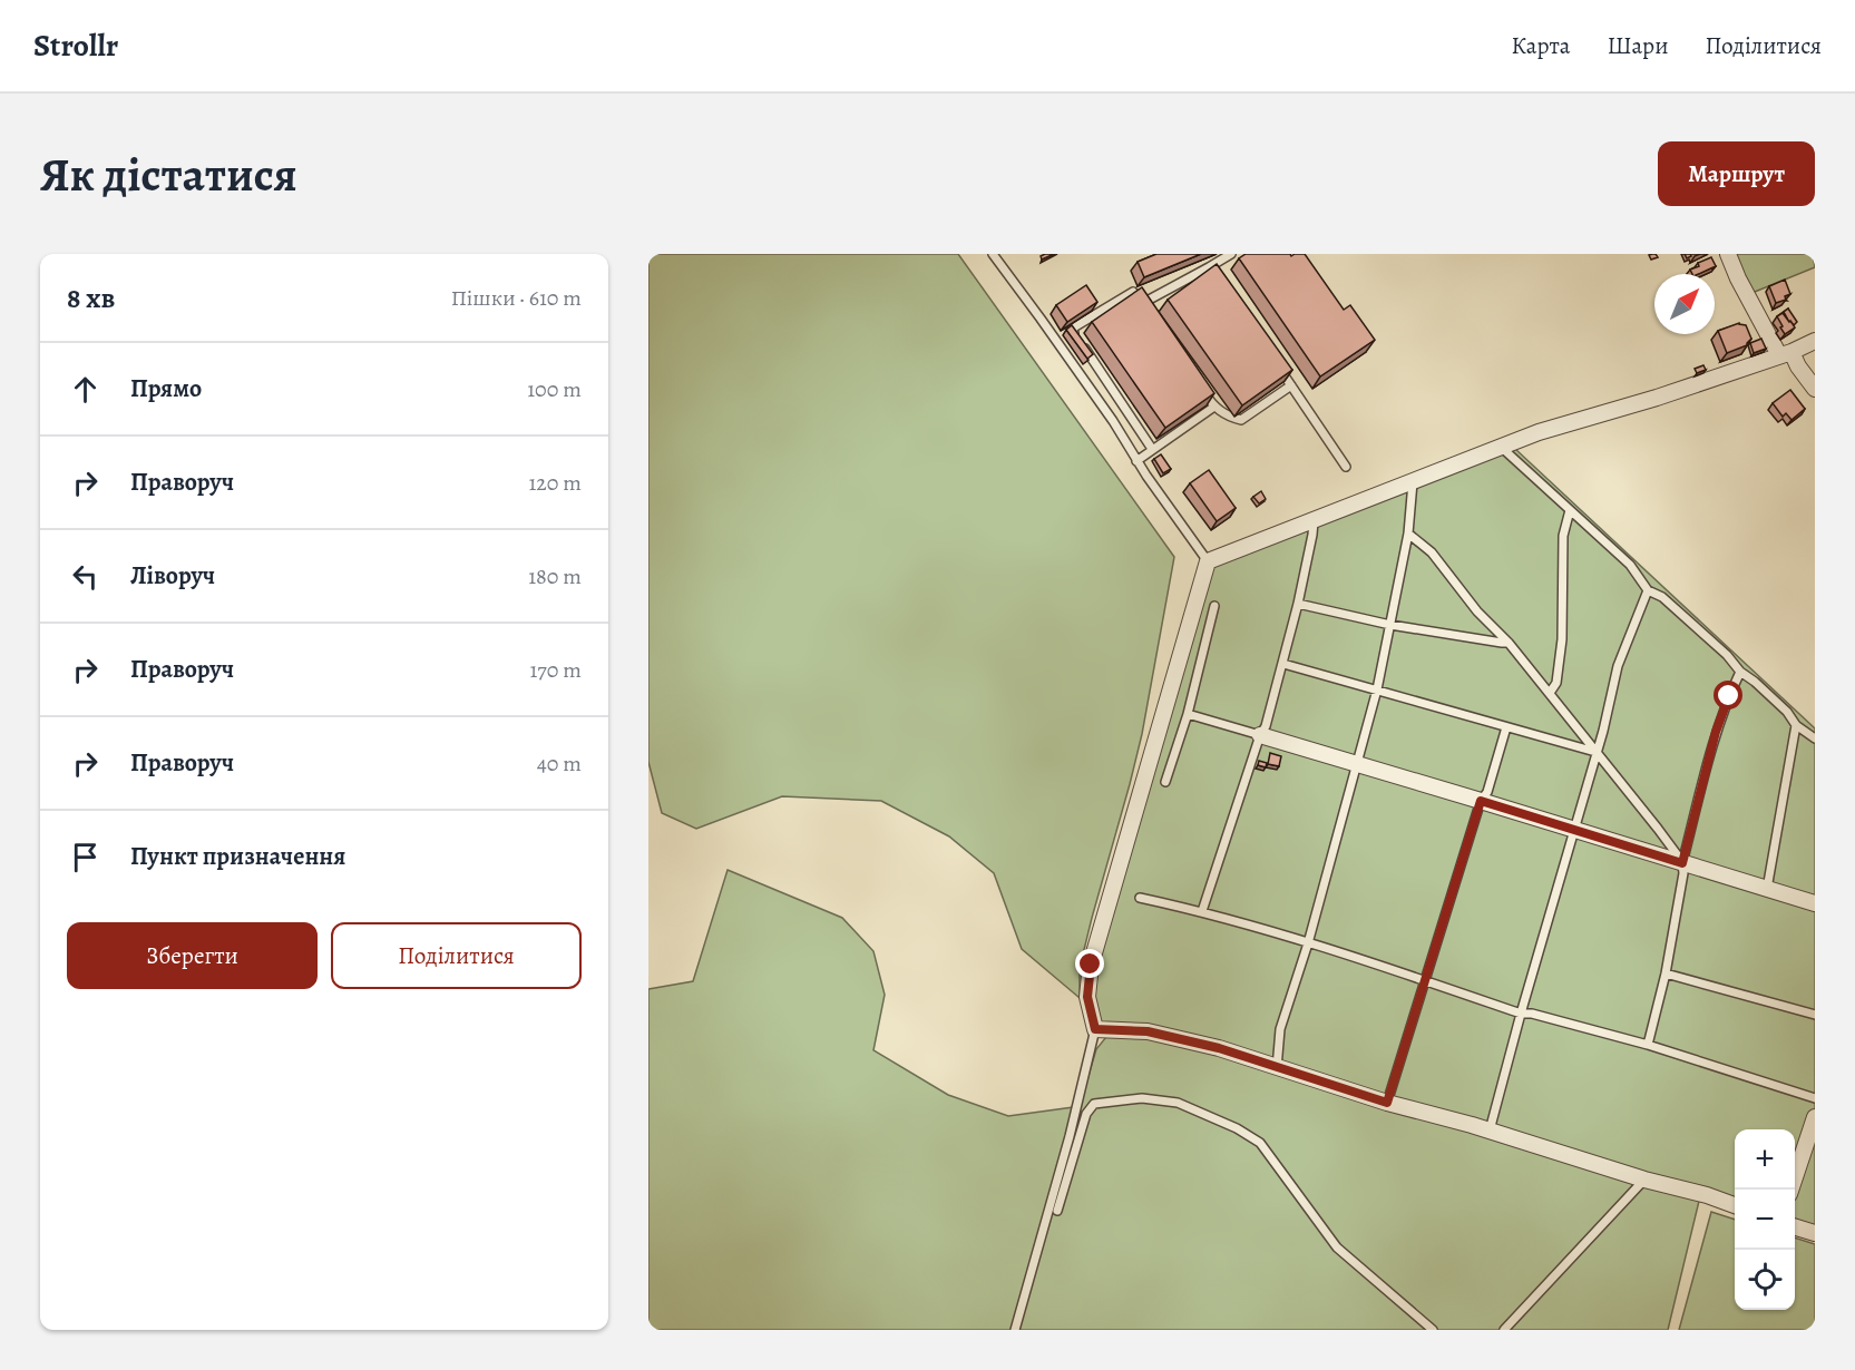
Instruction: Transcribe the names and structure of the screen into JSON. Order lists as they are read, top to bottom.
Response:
{
  "north": "top right",
  "page": {
    "header": "Strollr",
    "nav": ["Карта", "Шари", "Поділитися"],
    "buttons": [
      "Маршрут",
      ["Зберегти", "Поділитися"]
    ],
    "title": "Як дістатися",
    "heading": ["8 хв", "Пішки · 610 m"],
    "list": [
      ["Прямо", "100 m"],
      ["Праворуч", "120 m"],
      ["Ліворуч", "180 m"],
      ["Праворуч", "170 m"],
      ["Праворуч", "40 m"],
      "Пункт призначення"
    ],
    "map_buttons": ["+", "−"]
  }
}
